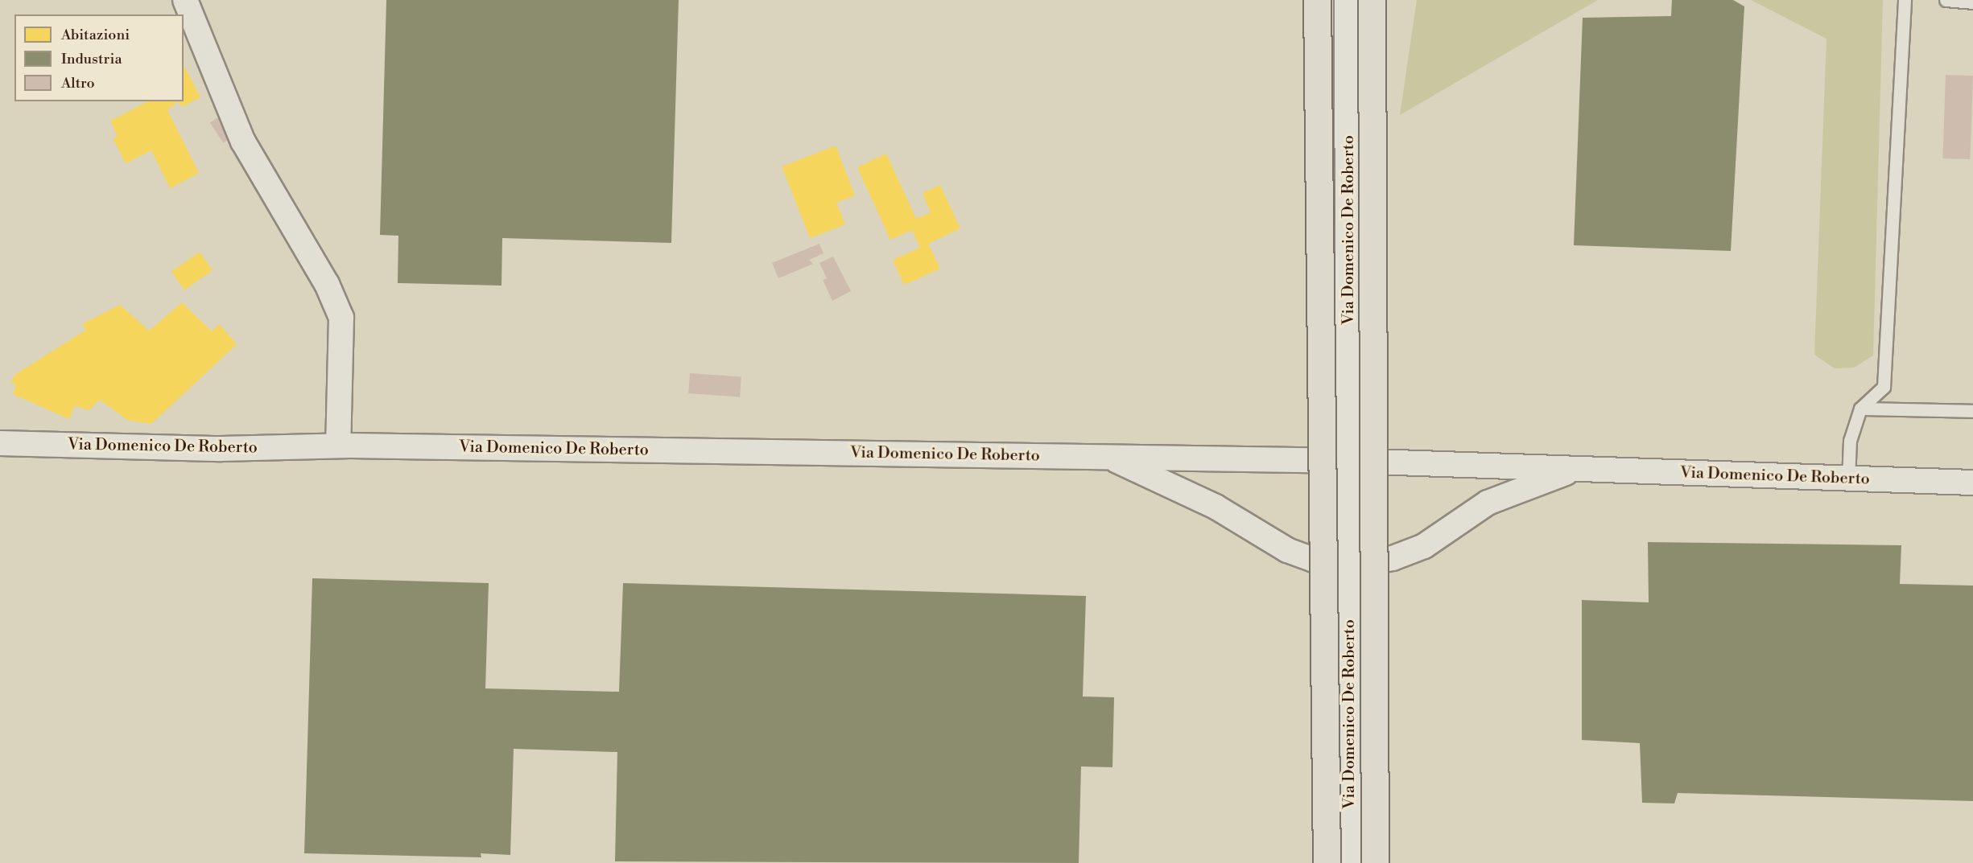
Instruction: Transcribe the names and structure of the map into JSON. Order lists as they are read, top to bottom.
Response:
{
  "streets": {
    "street": ["Via Domenico De Roberto"]
  },
  "legend": ["Abitazioni", "Industria", "Altro"]
}
